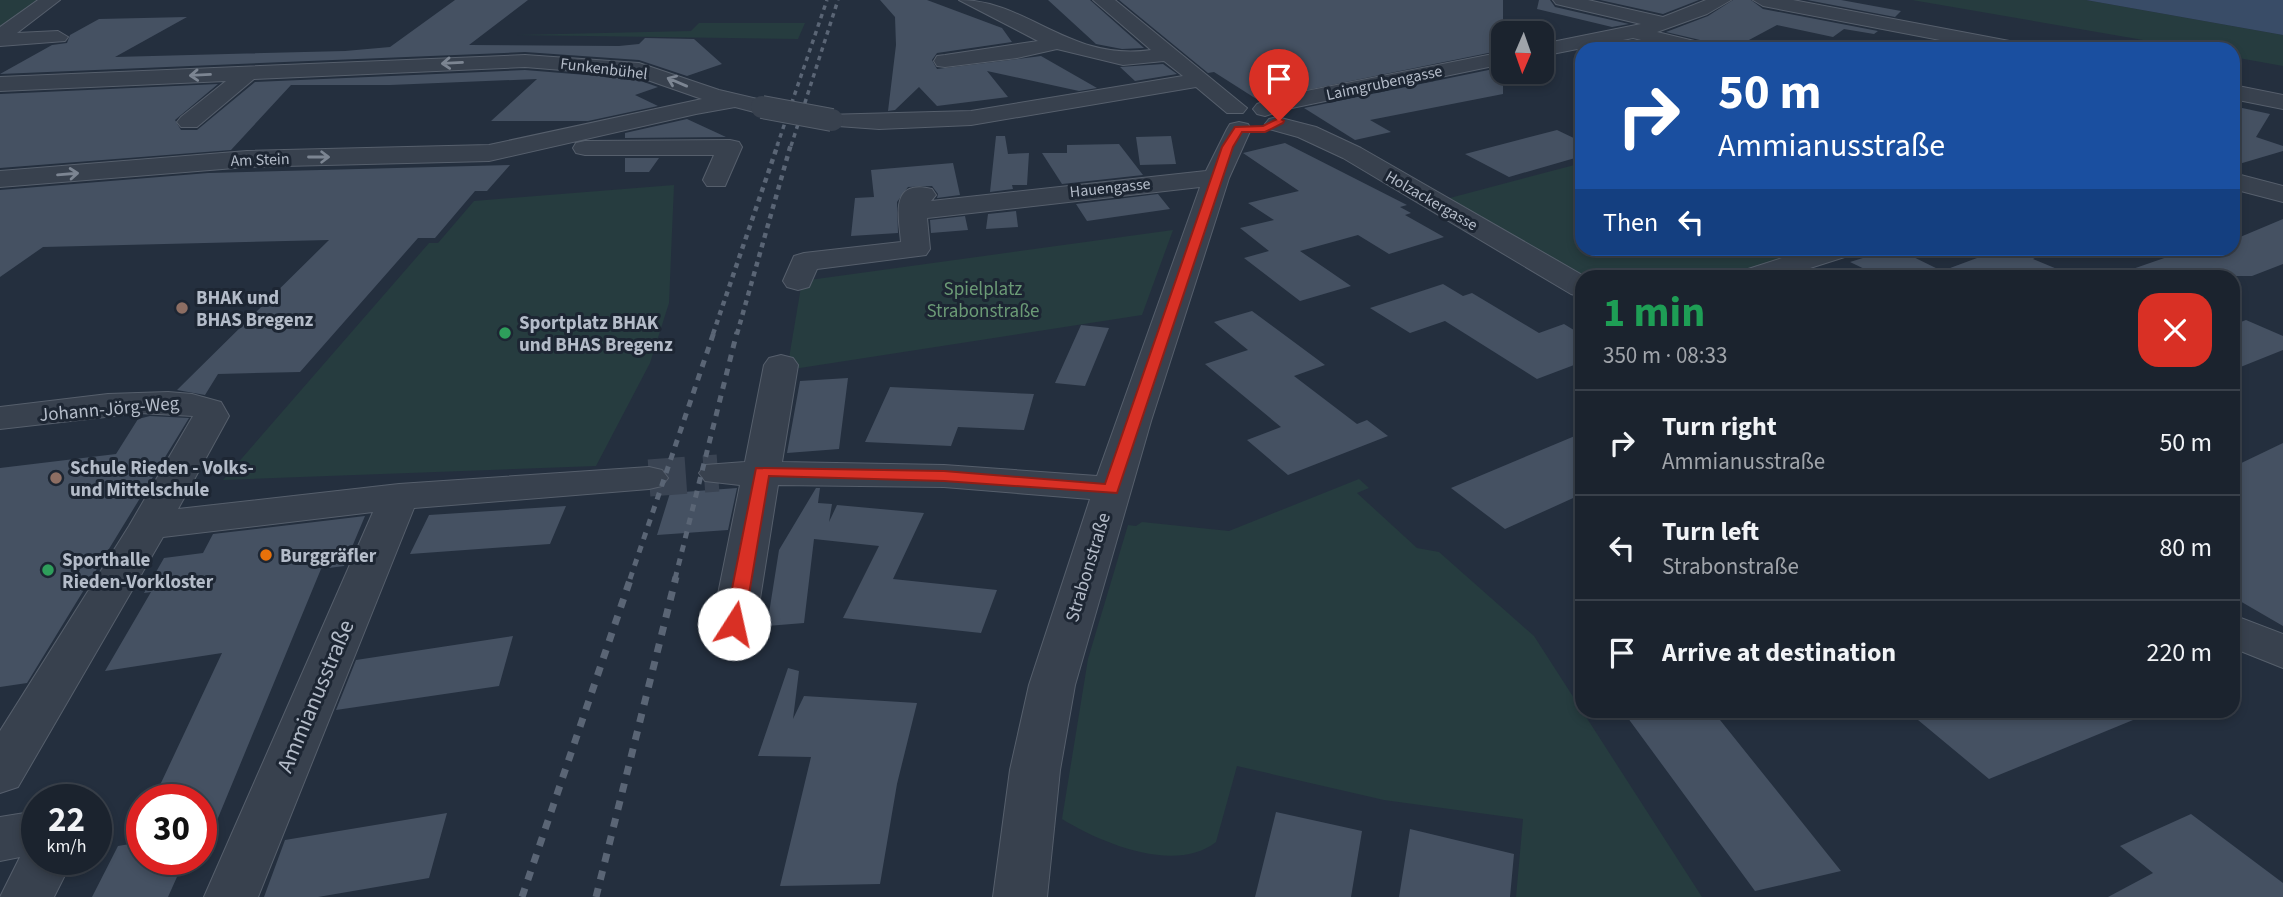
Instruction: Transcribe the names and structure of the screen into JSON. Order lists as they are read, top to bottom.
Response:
{
  "streets": {
    "street": [
      "Funkenbühel",
      "Laimgrubengasse",
      "Am Stein",
      "Hauengasse",
      "Holzackergasse",
      "Johann-Jörg-Weg",
      "Strabonstraße",
      "Ammianusstraße"
    ]
  },
  "crossings": [
    ["Funkenbühel", "Am Stein"],
    ["Laimgrubengasse", "Holzackergasse"],
    ["Hauengasse", "Strabonstraße"]
  ],
  "one_way": ["Funkenbühel", "Am Stein"],
  "parks": ["Spielplatz Strabonstraße"],
  "places": [
    "BHAK und BHAS Bregenz",
    "Sportplatz BHAK und BHAS Bregenz",
    "Schule Rieden - Volks- und Mittelschule",
    "Burggräfler",
    "Sporthalle Rieden-Vorkloster"
  ],
  "north": "bottom",
  "page": {
    "turn": ["50 m", "Ammianusstraße"],
    "then": "Then",
    "heading": ["1 min", "350 m · 08:33"],
    "list": [
      {
        "name": "Turn right",
        "note": "Ammianusstraße",
        "value": "50 m"
      },
      {
        "name": "Turn left",
        "note": "Strabonstraße",
        "value": "80 m"
      },
      {
        "name": "Arrive at destination",
        "value": "220 m"
      }
    ],
    "speed": "22 km/h",
    "limit": "30"
  }
}
